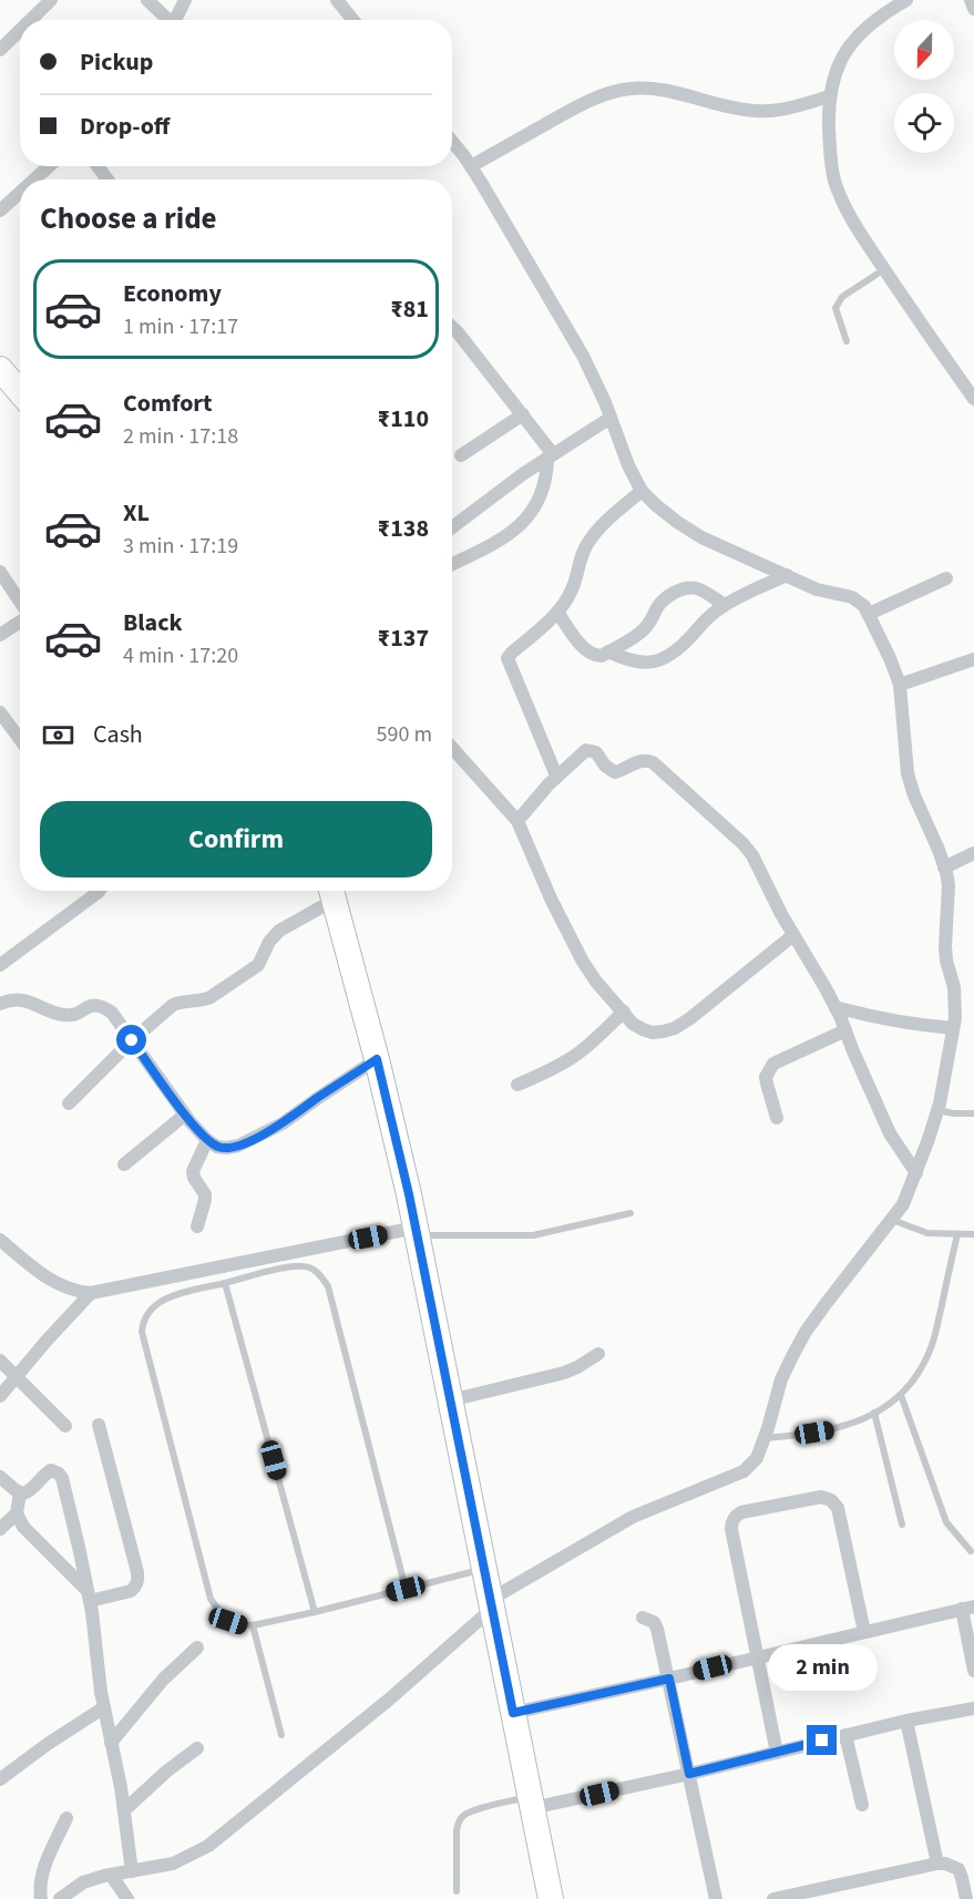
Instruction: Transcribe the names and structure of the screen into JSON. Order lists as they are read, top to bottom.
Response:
{
  "north": "bottom",
  "page": {
    "banner": ["Pickup", "Drop-off"],
    "heading": "Choose a ride",
    "list": [
      {
        "name": "Economy",
        "note": "1 min · 17:17",
        "value": "₹81"
      },
      {
        "name": "Comfort",
        "note": "2 min · 17:18",
        "value": "₹110"
      },
      {
        "name": "XL",
        "note": "3 min · 17:19",
        "value": "₹138"
      },
      {
        "name": "Black",
        "note": "4 min · 17:20",
        "value": "₹137"
      }
    ],
    "pay": ["Cash", "590 m"],
    "buttons": "Confirm",
    "bubble": "2 min"
  }
}
